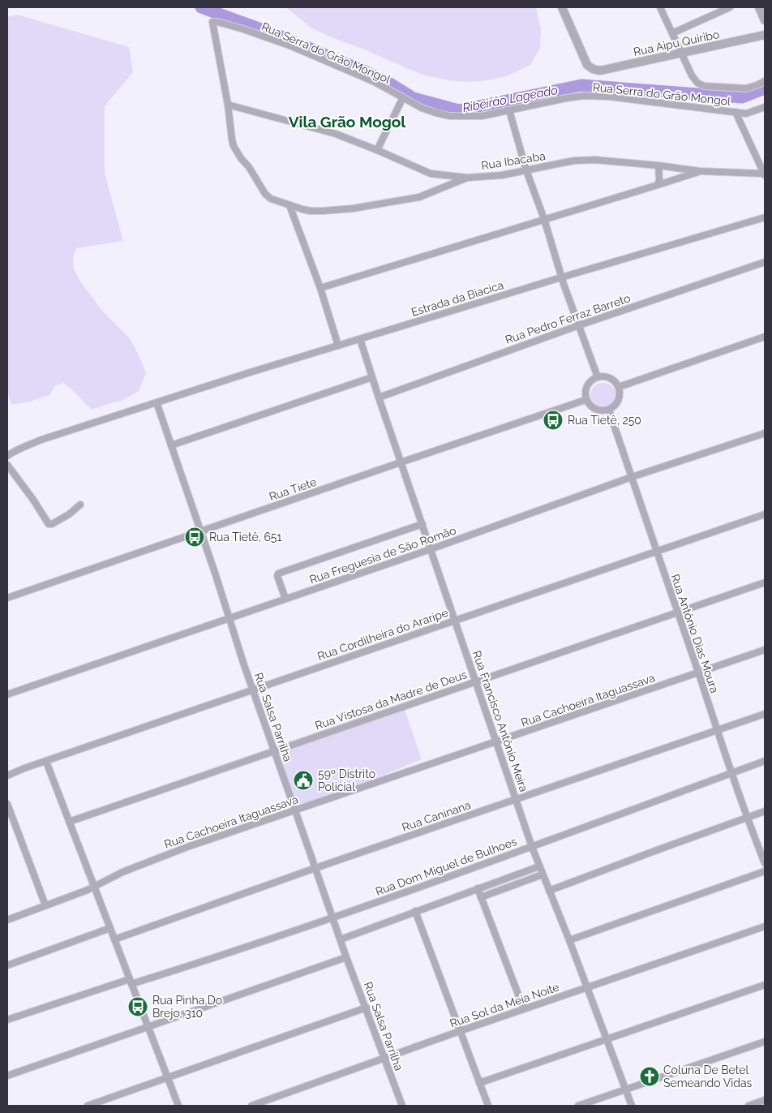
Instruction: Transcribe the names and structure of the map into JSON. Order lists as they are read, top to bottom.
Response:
{
  "streets": {
    "street": [
      "Rua Aipu Quiribo",
      "Rua Serra do Grão Mongol",
      "Rua Ibacaba",
      "Estrada da Biacica",
      "Rua Pedro Ferraz Barreto",
      "Rua Tiete",
      "Rua Freguesia de São Romão",
      "Rua Antônio Dias Moura",
      "Rua Cordilheira do Araripe",
      "Rua Vistosa da Madre de Deus",
      "Rua Cachoeira Itaguassava",
      "Rua Salsa Parrilha",
      "Rua Francisco Antônio Meira",
      "Rua Caninana",
      "Rua Dom Miguel de Bulhoes",
      "Rua Sol da Meia Noite"
    ]
  },
  "crossings": [
    ["Rua Serra do Grão Mongol", "Rua Ibacaba"],
    ["Estrada da Biacica", "Rua Salsa Parrilha"],
    ["Estrada da Biacica", "Rua Francisco Antônio Meira"],
    ["Rua Pedro Ferraz Barreto", "Rua Francisco Antônio Meira"],
    ["Rua Tiete", "Rua Antônio Dias Moura"],
    ["Rua Tiete", "Rua Salsa Parrilha"],
    ["Rua Tiete", "Rua Francisco Antônio Meira"],
    ["Rua Freguesia de São Romão", "Rua Antônio Dias Moura"],
    ["Rua Freguesia de São Romão", "Rua Salsa Parrilha"],
    ["Rua Freguesia de São Romão", "Rua Francisco Antônio Meira"],
    ["Rua Antônio Dias Moura", "Rua Cordilheira do Araripe"],
    ["Rua Antônio Dias Moura", "Rua Vistosa da Madre de Deus"],
    ["Rua Antônio Dias Moura", "Rua Cachoeira Itaguassava"],
    ["Rua Antônio Dias Moura", "Rua Caninana"],
    ["Rua Antônio Dias Moura", "Rua Dom Miguel de Bulhoes"],
    ["Rua Cordilheira do Araripe", "Rua Salsa Parrilha"],
    ["Rua Cordilheira do Araripe", "Rua Francisco Antônio Meira"],
    ["Rua Vistosa da Madre de Deus", "Rua Salsa Parrilha"],
    ["Rua Vistosa da Madre de Deus", "Rua Francisco Antônio Meira"],
    ["Rua Cachoeira Itaguassava", "Rua Salsa Parrilha"],
    ["Rua Cachoeira Itaguassava", "Rua Francisco Antônio Meira"],
    ["Rua Salsa Parrilha", "Rua Caninana"],
    ["Rua Salsa Parrilha", "Rua Dom Miguel de Bulhoes"],
    ["Rua Salsa Parrilha", "Rua Sol da Meia Noite"],
    ["Rua Francisco Antônio Meira", "Rua Caninana"],
    ["Rua Francisco Antônio Meira", "Rua Dom Miguel de Bulhoes"],
    ["Rua Francisco Antônio Meira", "Rua Sol da Meia Noite"]
  ],
  "districts": ["Vila Grão Mogol"],
  "water": ["Ribeirão Lageado"],
  "places": {
    "bus stop": ["Rua Tietê, 250", "Rua Tietê, 651", "Rua Pinha Do Brejo, 310"],
    "public building": ["59º Distrito Policial"],
    "church": ["Coluna De Betel Semeando Vidas"]
  }
}
